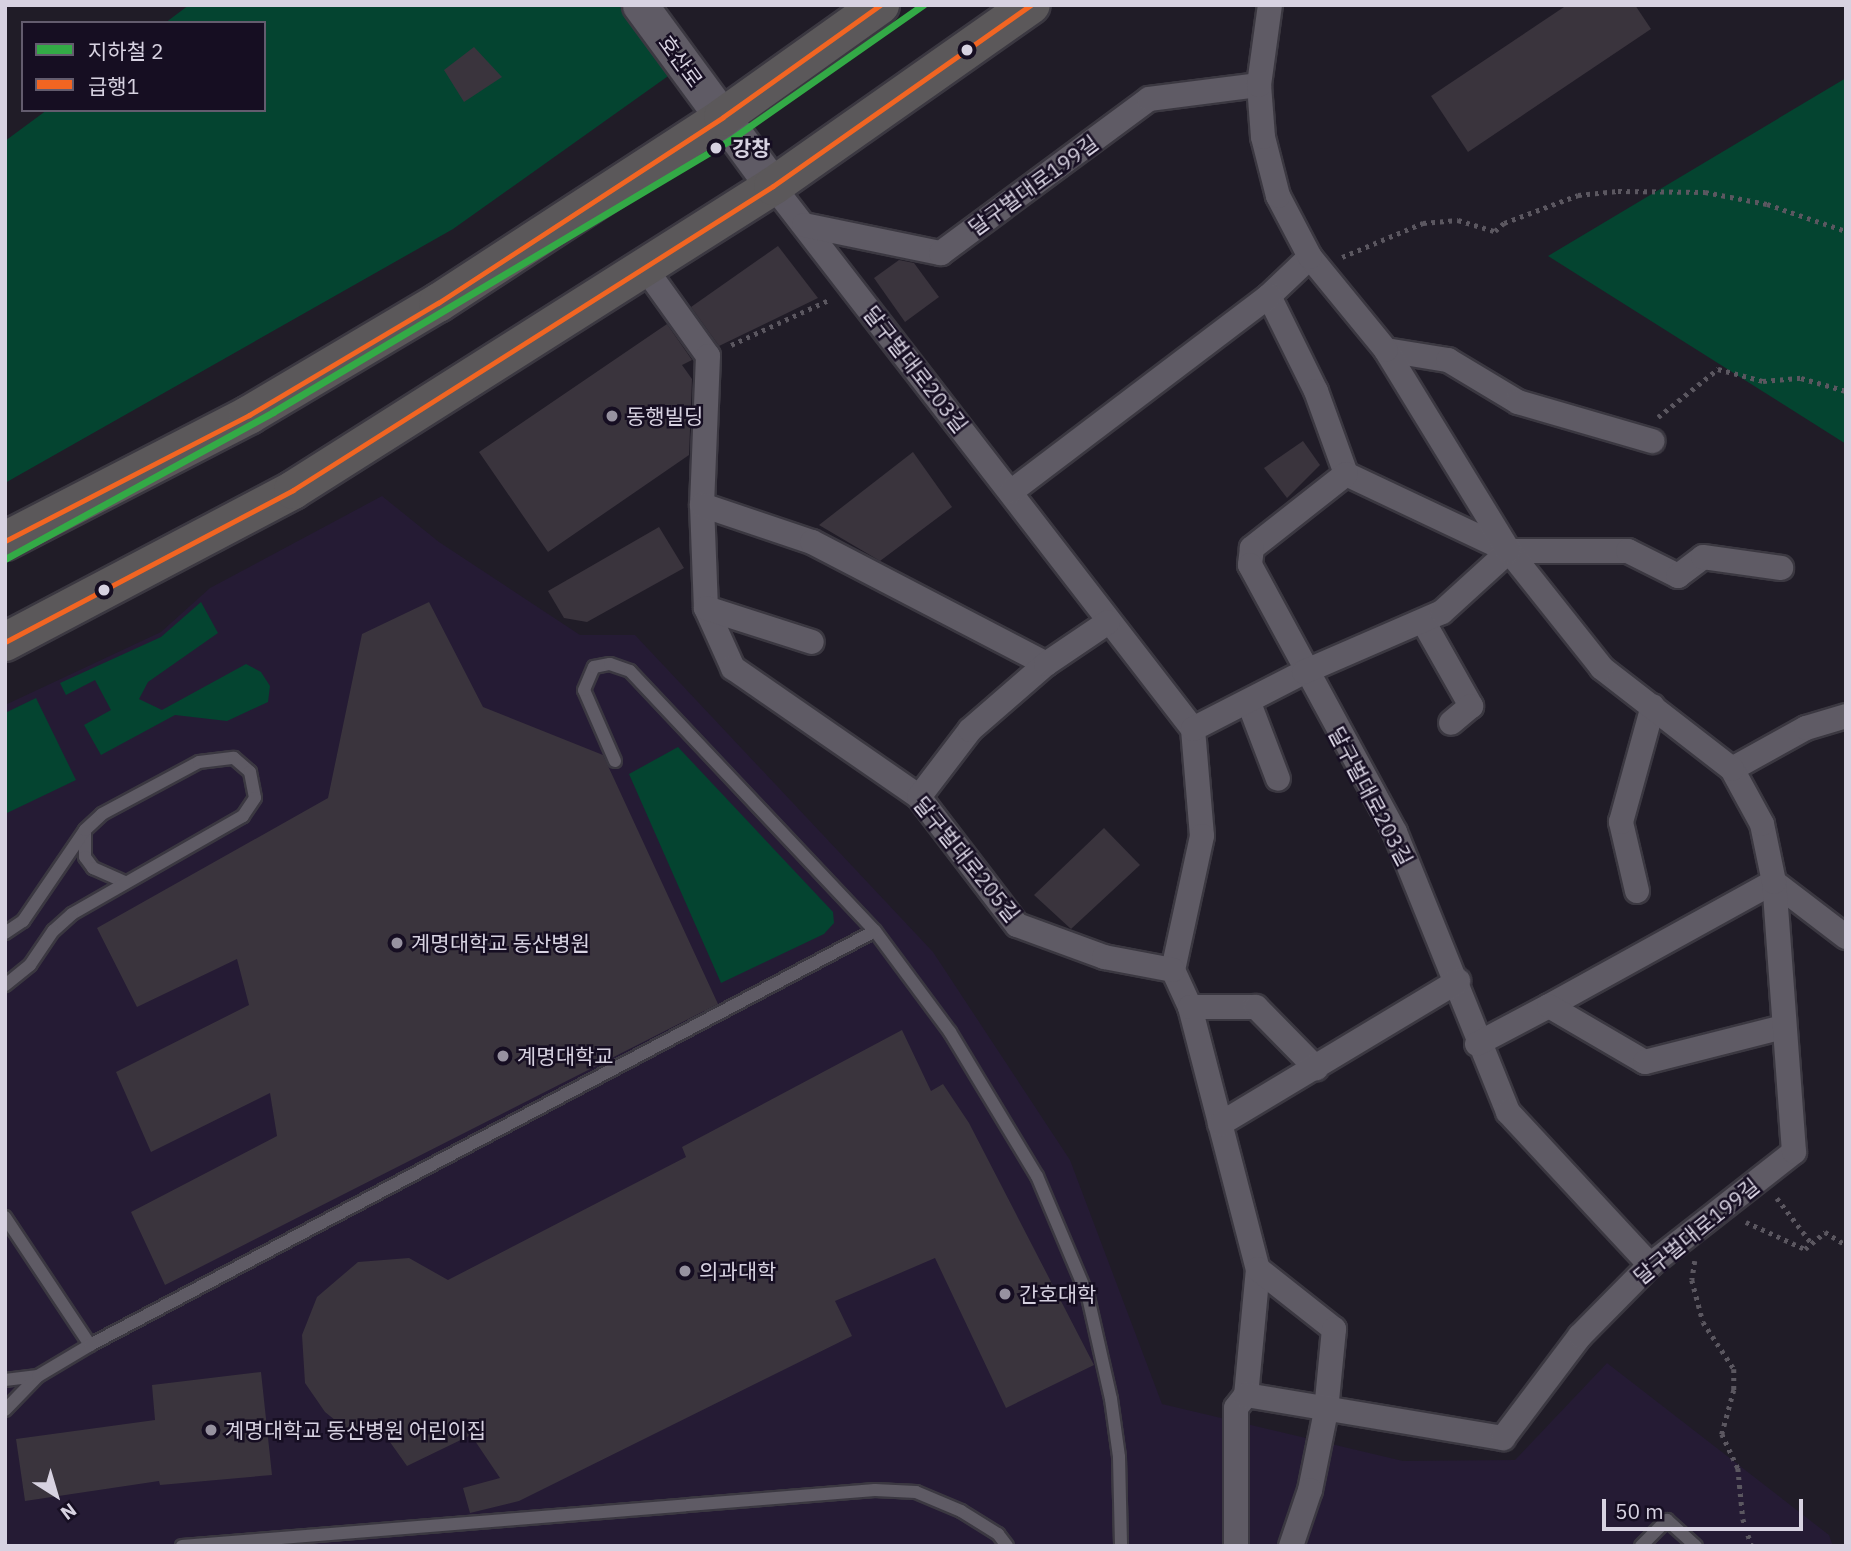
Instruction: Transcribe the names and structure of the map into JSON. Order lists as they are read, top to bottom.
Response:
{
  "streets": {
    "street": [
      "호산로",
      "달구벌대로199길",
      "달구벌대로203길",
      "달구벌대로205길"
    ]
  },
  "crossings": [
    ["호산로", "달구벌대로203길"],
    ["달구벌대로199길", "달구벌대로203길"]
  ],
  "places": [
    "강창",
    "동행빌딩",
    "계명대학교 동산병원",
    "계명대학교",
    "의과대학",
    "간호대학",
    "계명대학교 동산병원 어린이집"
  ],
  "lines": ["metro line 2", "transit line 급행1"],
  "legend": ["지하철 2", "급행1"],
  "scale_bar": "50 m",
  "north": "bottom right"
}
